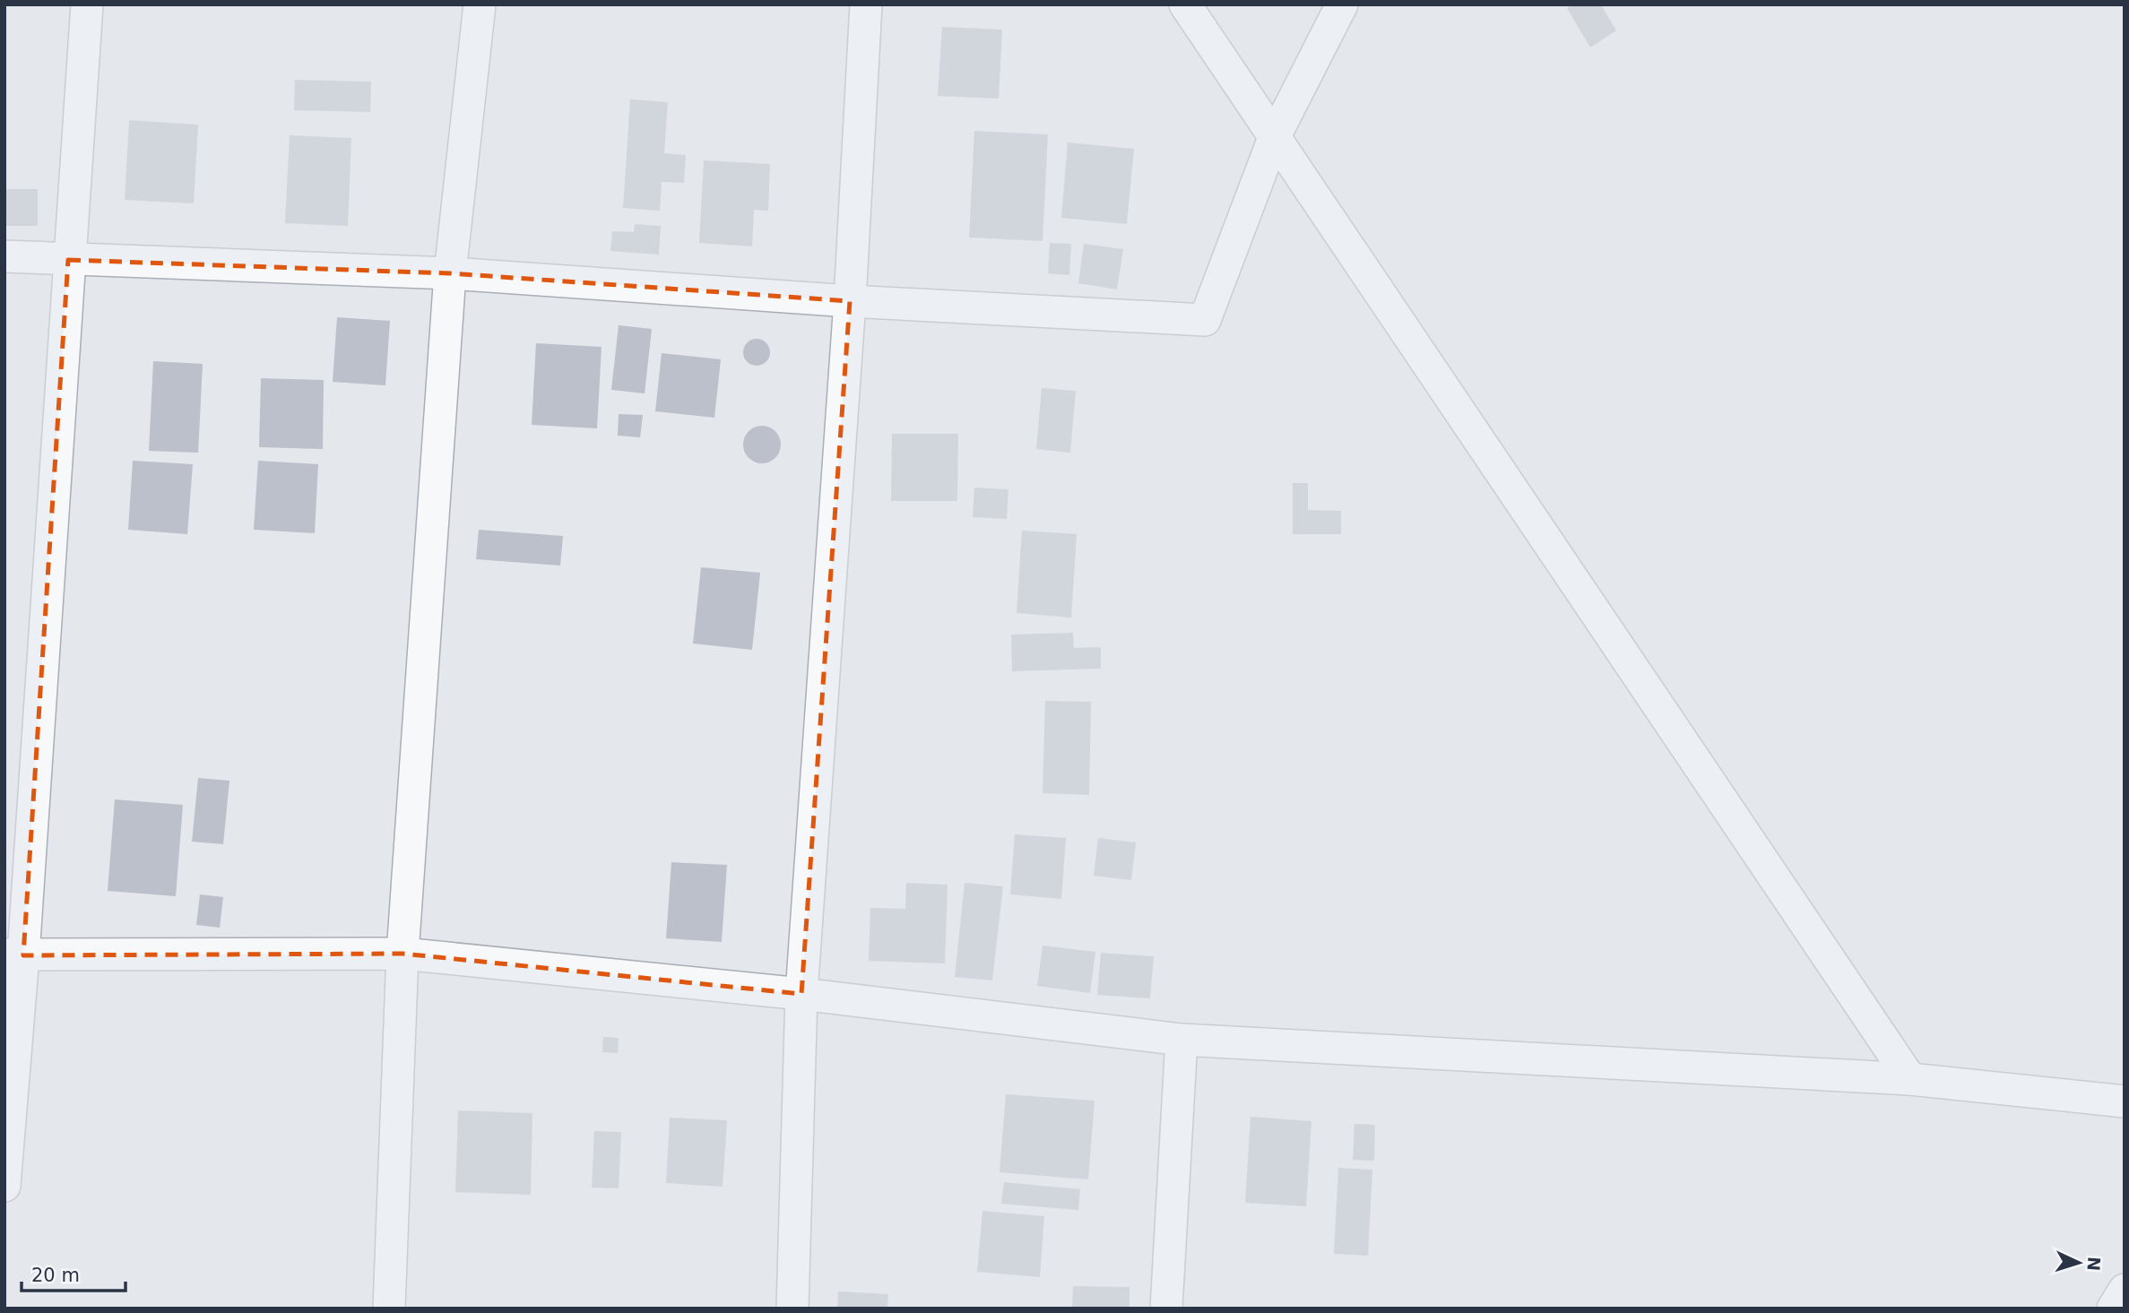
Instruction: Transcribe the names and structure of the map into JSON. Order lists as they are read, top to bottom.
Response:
{
  "scale_bar": "20 m",
  "north": "right"
}
